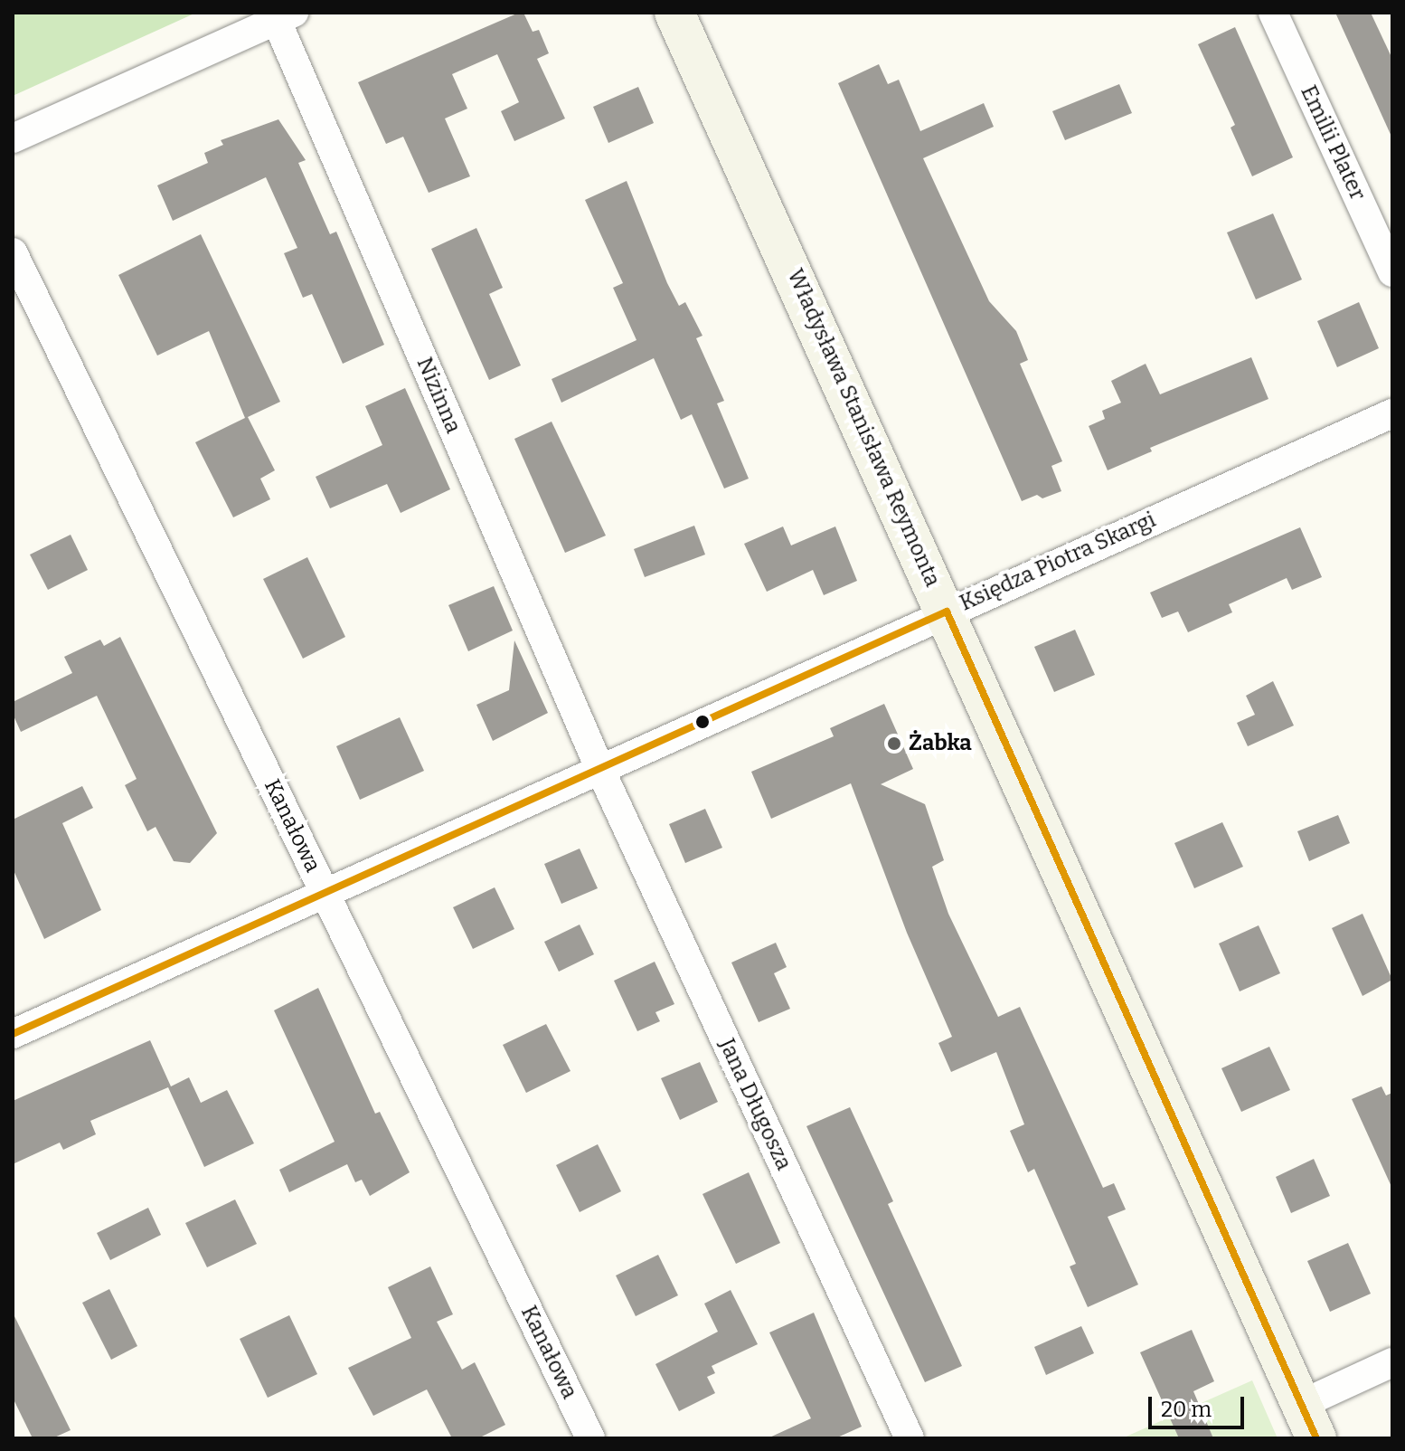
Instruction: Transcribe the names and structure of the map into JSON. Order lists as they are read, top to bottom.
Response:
{
  "streets": {
    "main road": ["Władysława Stanisława Reymonta"],
    "street": [
      "Emilii Plater",
      "Nizinna",
      "Księdza Piotra Skargi",
      "Kanałowa",
      "Jana Długosza"
    ]
  },
  "crossings": [
    ["Nizinna", "Księdza Piotra Skargi"],
    ["Nizinna", "Jana Długosza"],
    ["Władysława Stanisława Reymonta", "Księdza Piotra Skargi"],
    ["Księdza Piotra Skargi", "Kanałowa"],
    ["Księdza Piotra Skargi", "Jana Długosza"]
  ],
  "places": ["Żabka"],
  "scale_bar": "20 m"
}
